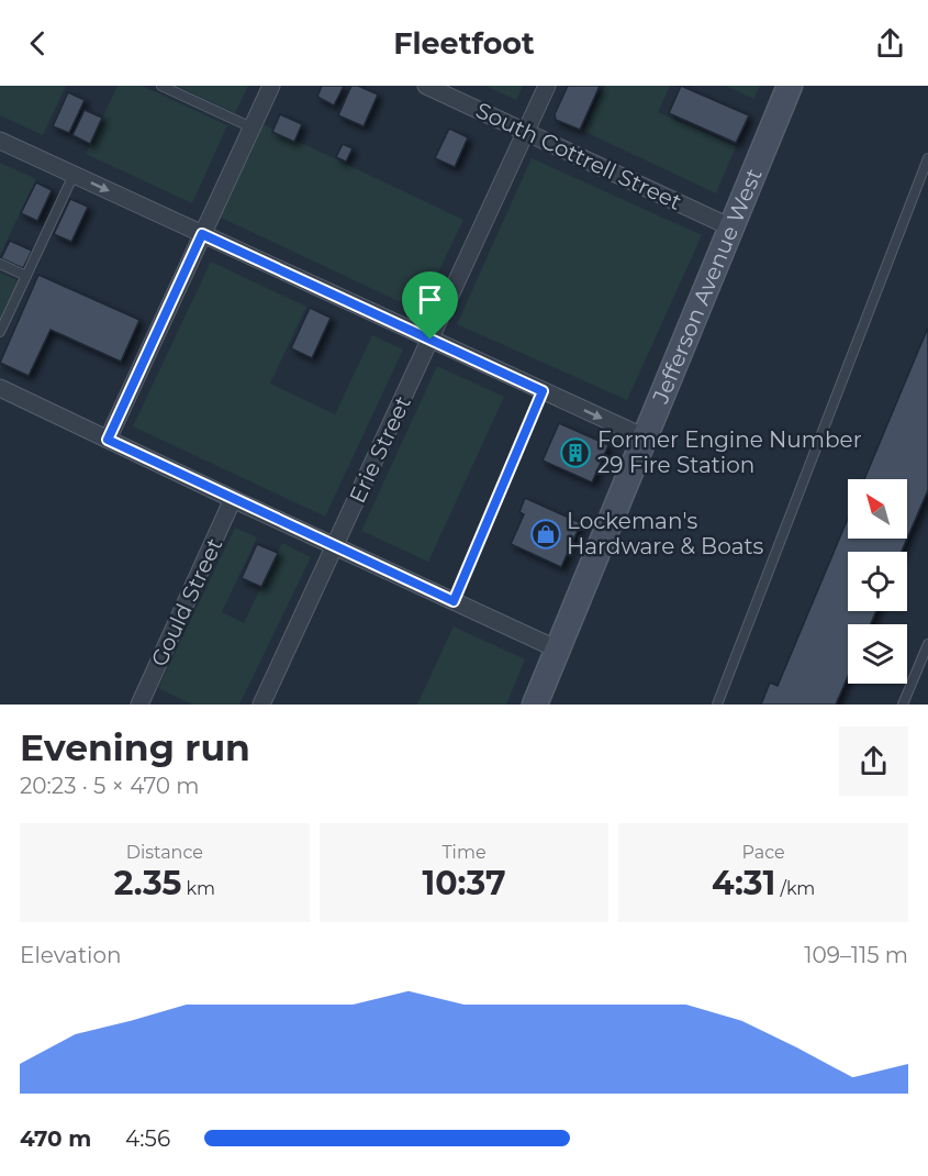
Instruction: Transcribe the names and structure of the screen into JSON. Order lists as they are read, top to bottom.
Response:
{
  "streets": {
    "main road": ["Jefferson Avenue West"],
    "street": ["South Cottrell Street", "Erie Street", "Gould Street"]
  },
  "crossings": [
    ["South Cottrell Street", "Jefferson Avenue West"],
    ["South Cottrell Street", "Erie Street"]
  ],
  "places": {
    "building": ["Former Engine Number 29 Fire Station"],
    "shop": ["Lockeman's Hardware & Boats"]
  },
  "north": "top left",
  "page": {
    "header": "Fleetfoot",
    "heading": ["Evening run", "20:23 · 5 × 470 m"],
    "stats": [
      ["Distance", "2.35 km"],
      ["Time", "10:37"],
      ["Pace", "4:31 /km"]
    ],
    "chart": ["Elevation", "109–115 m"],
    "list": [
      {
        "name": "470 m",
        "note": "4:56"
      }
    ]
  }
}
